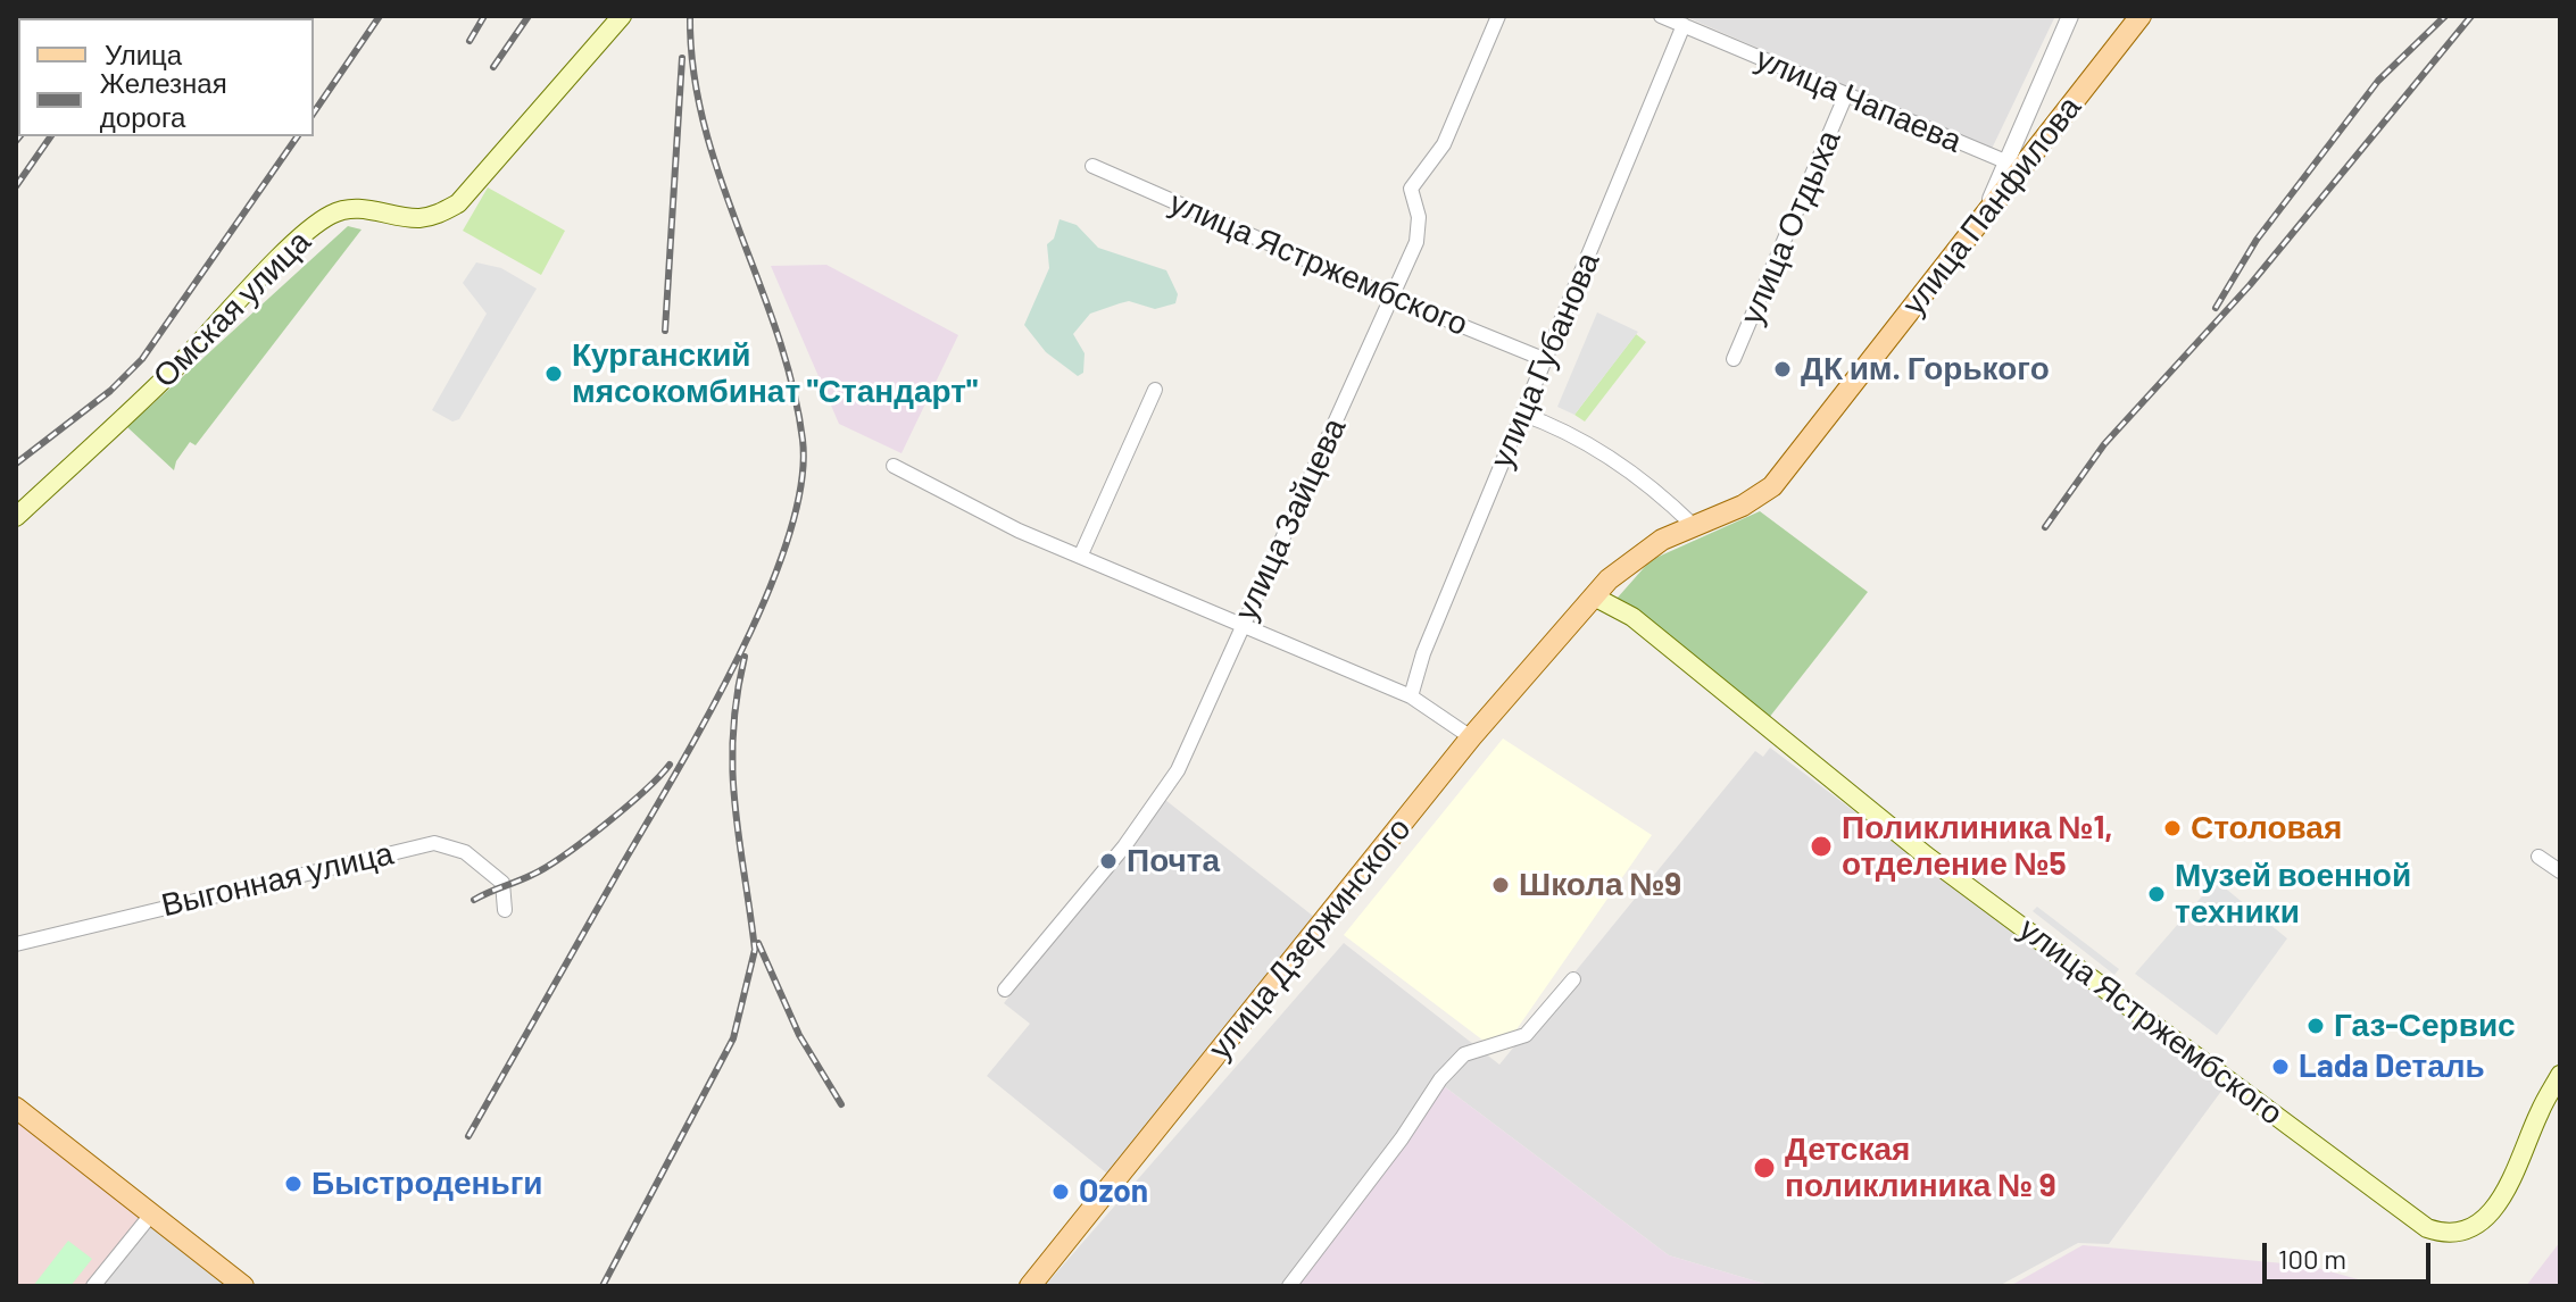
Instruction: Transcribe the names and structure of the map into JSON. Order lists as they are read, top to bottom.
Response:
{
  "streets": {
    "main road": [
      "улица Панфилова",
      "улица Ястржембского",
      "Омская улица",
      "улица Дзержинского"
    ],
    "street": [
      "улица Чапаева",
      "улица Отдыха",
      "улица Губанова",
      "улица Зайцева",
      "Выгонная улица"
    ]
  },
  "crossings": [
    ["улица Чапаева", "улица Панфилова"],
    ["улица Чапаева", "улица Отдыха"],
    ["улица Чапаева", "улица Губанова"],
    ["улица Панфилова", "улица Ястржембского"],
    ["улица Панфилова", "улица Дзержинского"],
    ["улица Ястржембского", "улица Губанова"],
    ["улица Ястржембского", "улица Зайцева"],
    ["улица Ястржембского", "улица Дзержинского"]
  ],
  "places": [
    "ДК им. Горького",
    "Курганский мясокомбинат \"Стандарт\"",
    "Столовая",
    "Поликлиника №1, отделение №5",
    "Почта",
    "Школа №9",
    "Музей военной техники",
    "Газ-Сервис",
    "Lada Dеталь",
    "Детская поликлиника № 9",
    "Быстроденьги",
    "Ozon"
  ],
  "legend": ["Улица", "Железная дорога"],
  "scale_bar": "100 m"
}
